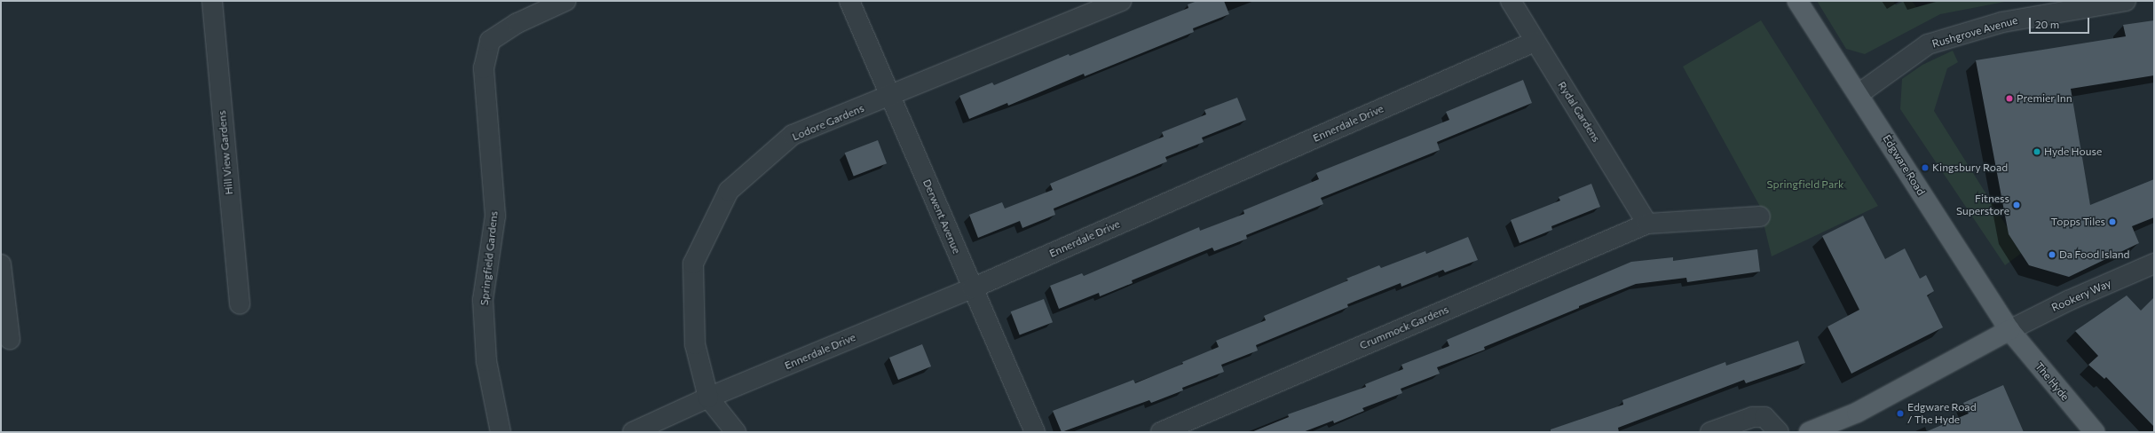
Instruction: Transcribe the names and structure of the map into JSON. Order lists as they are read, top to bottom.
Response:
{
  "streets": {
    "main road": ["Edgware Road", "The Hyde"],
    "street": [
      "Rushgrove Avenue",
      "Rydal Gardens",
      "Lodore Gardens",
      "Ennerdale Drive",
      "Hill View Gardens",
      "Derwent Avenue",
      "Springfield Gardens",
      "Rookery Way",
      "Crummock Gardens"
    ]
  },
  "crossings": [
    ["Rushgrove Avenue", "Edgware Road"],
    ["Rydal Gardens", "Ennerdale Drive"],
    ["Rydal Gardens", "Crummock Gardens"],
    ["Lodore Gardens", "Ennerdale Drive"],
    ["Lodore Gardens", "Derwent Avenue"],
    ["Ennerdale Drive", "Derwent Avenue"],
    ["Edgware Road", "Rookery Way"],
    ["Edgware Road", "The Hyde"],
    ["Rookery Way", "The Hyde"]
  ],
  "parks": ["Springfield Park"],
  "places": [
    "Premier Inn",
    "Hyde House",
    "Kingsbury Road",
    "Fitness Superstore",
    "Topps Tiles",
    "Da Food Island",
    "Edgware Road / The Hyde"
  ],
  "scale_bar": "20 m"
}
